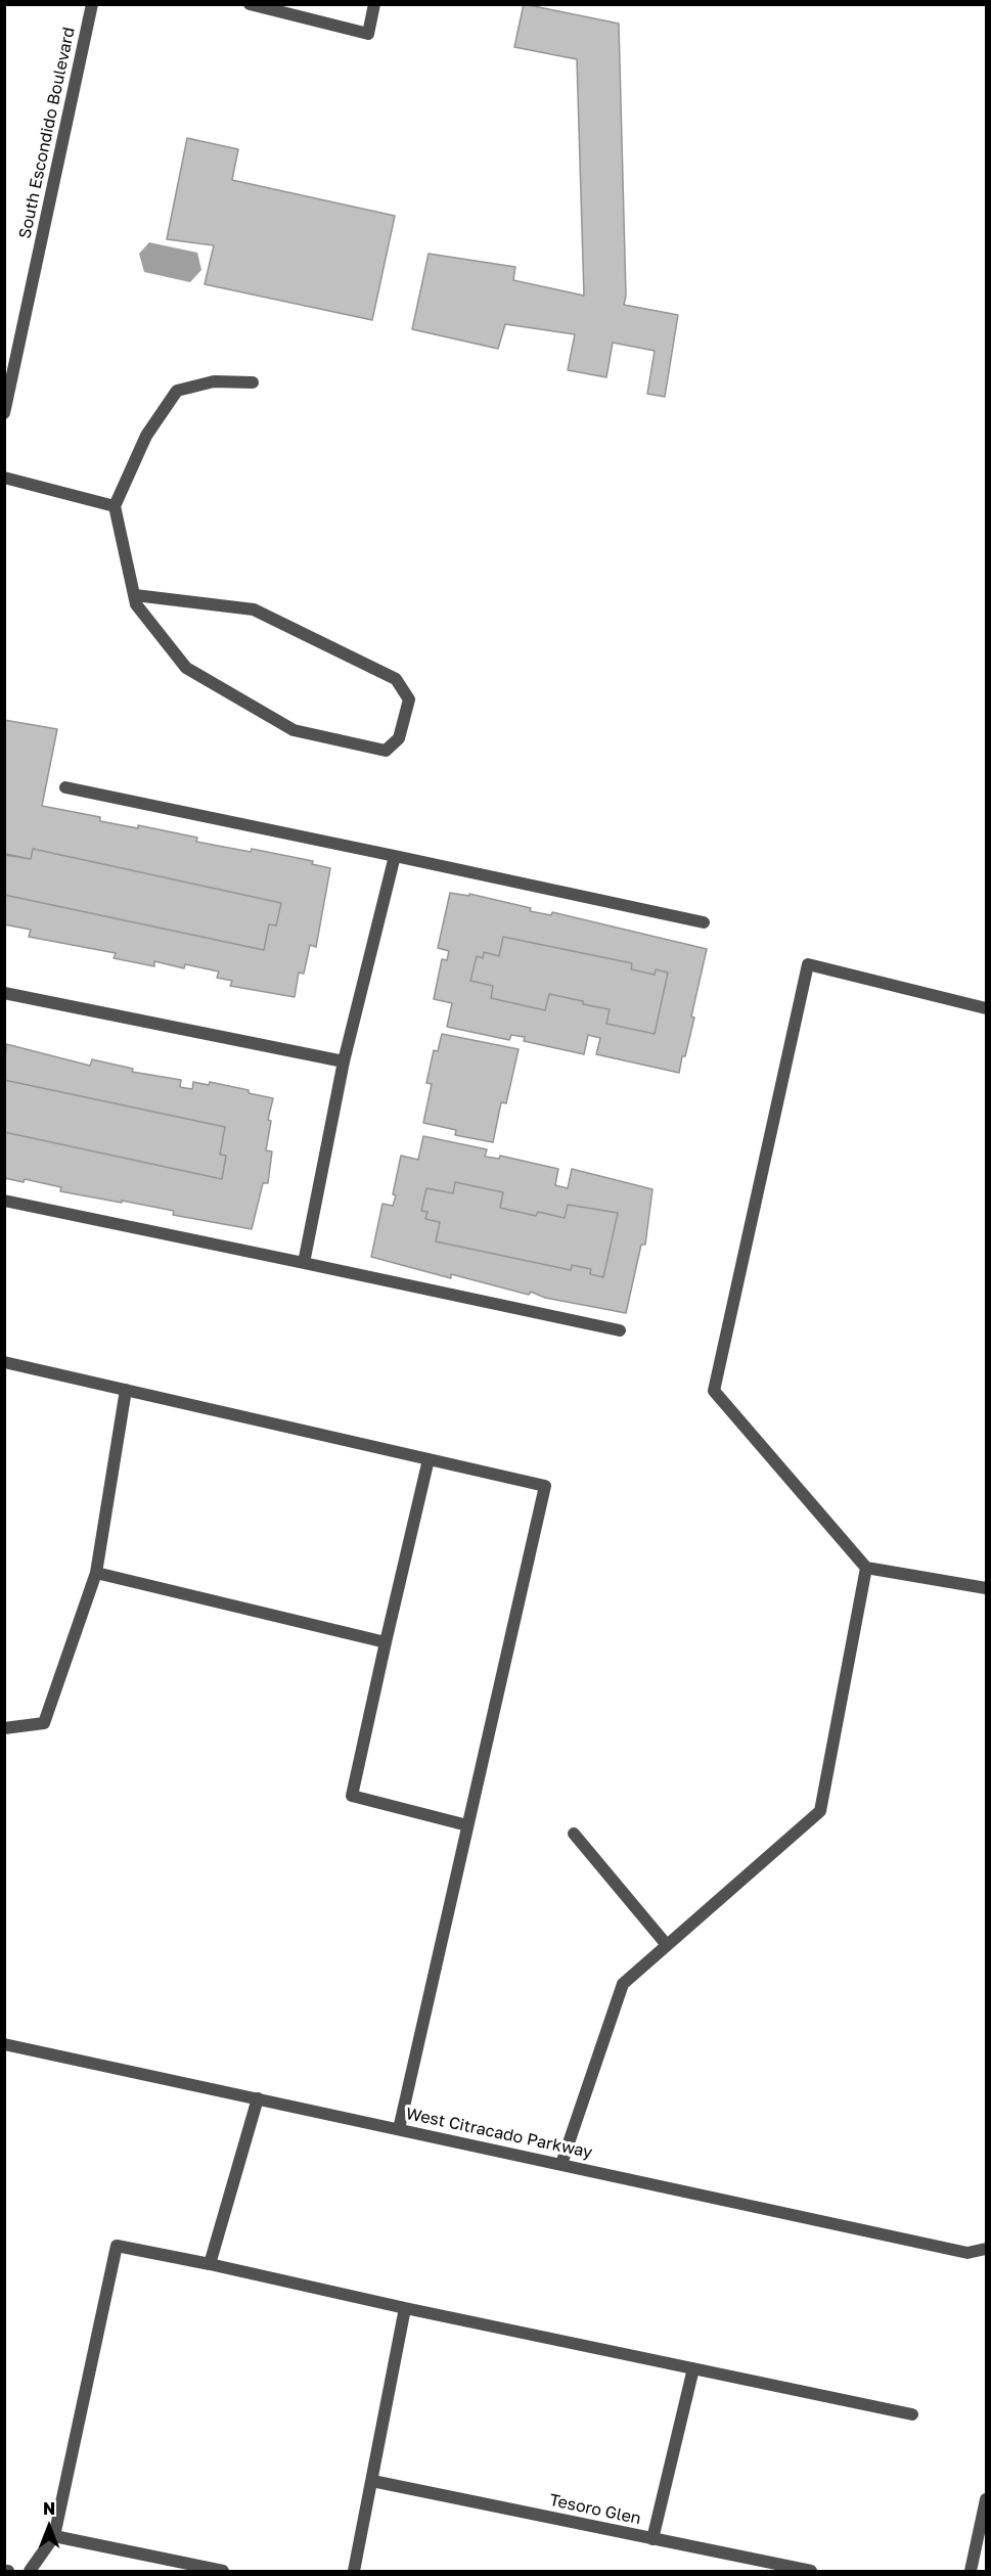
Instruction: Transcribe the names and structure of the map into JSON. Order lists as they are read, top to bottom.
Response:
{
  "streets": {
    "street": ["South Escondido Boulevard", "West Citracado Parkway", "Tesoro Glen"]
  },
  "north": "top"
}
